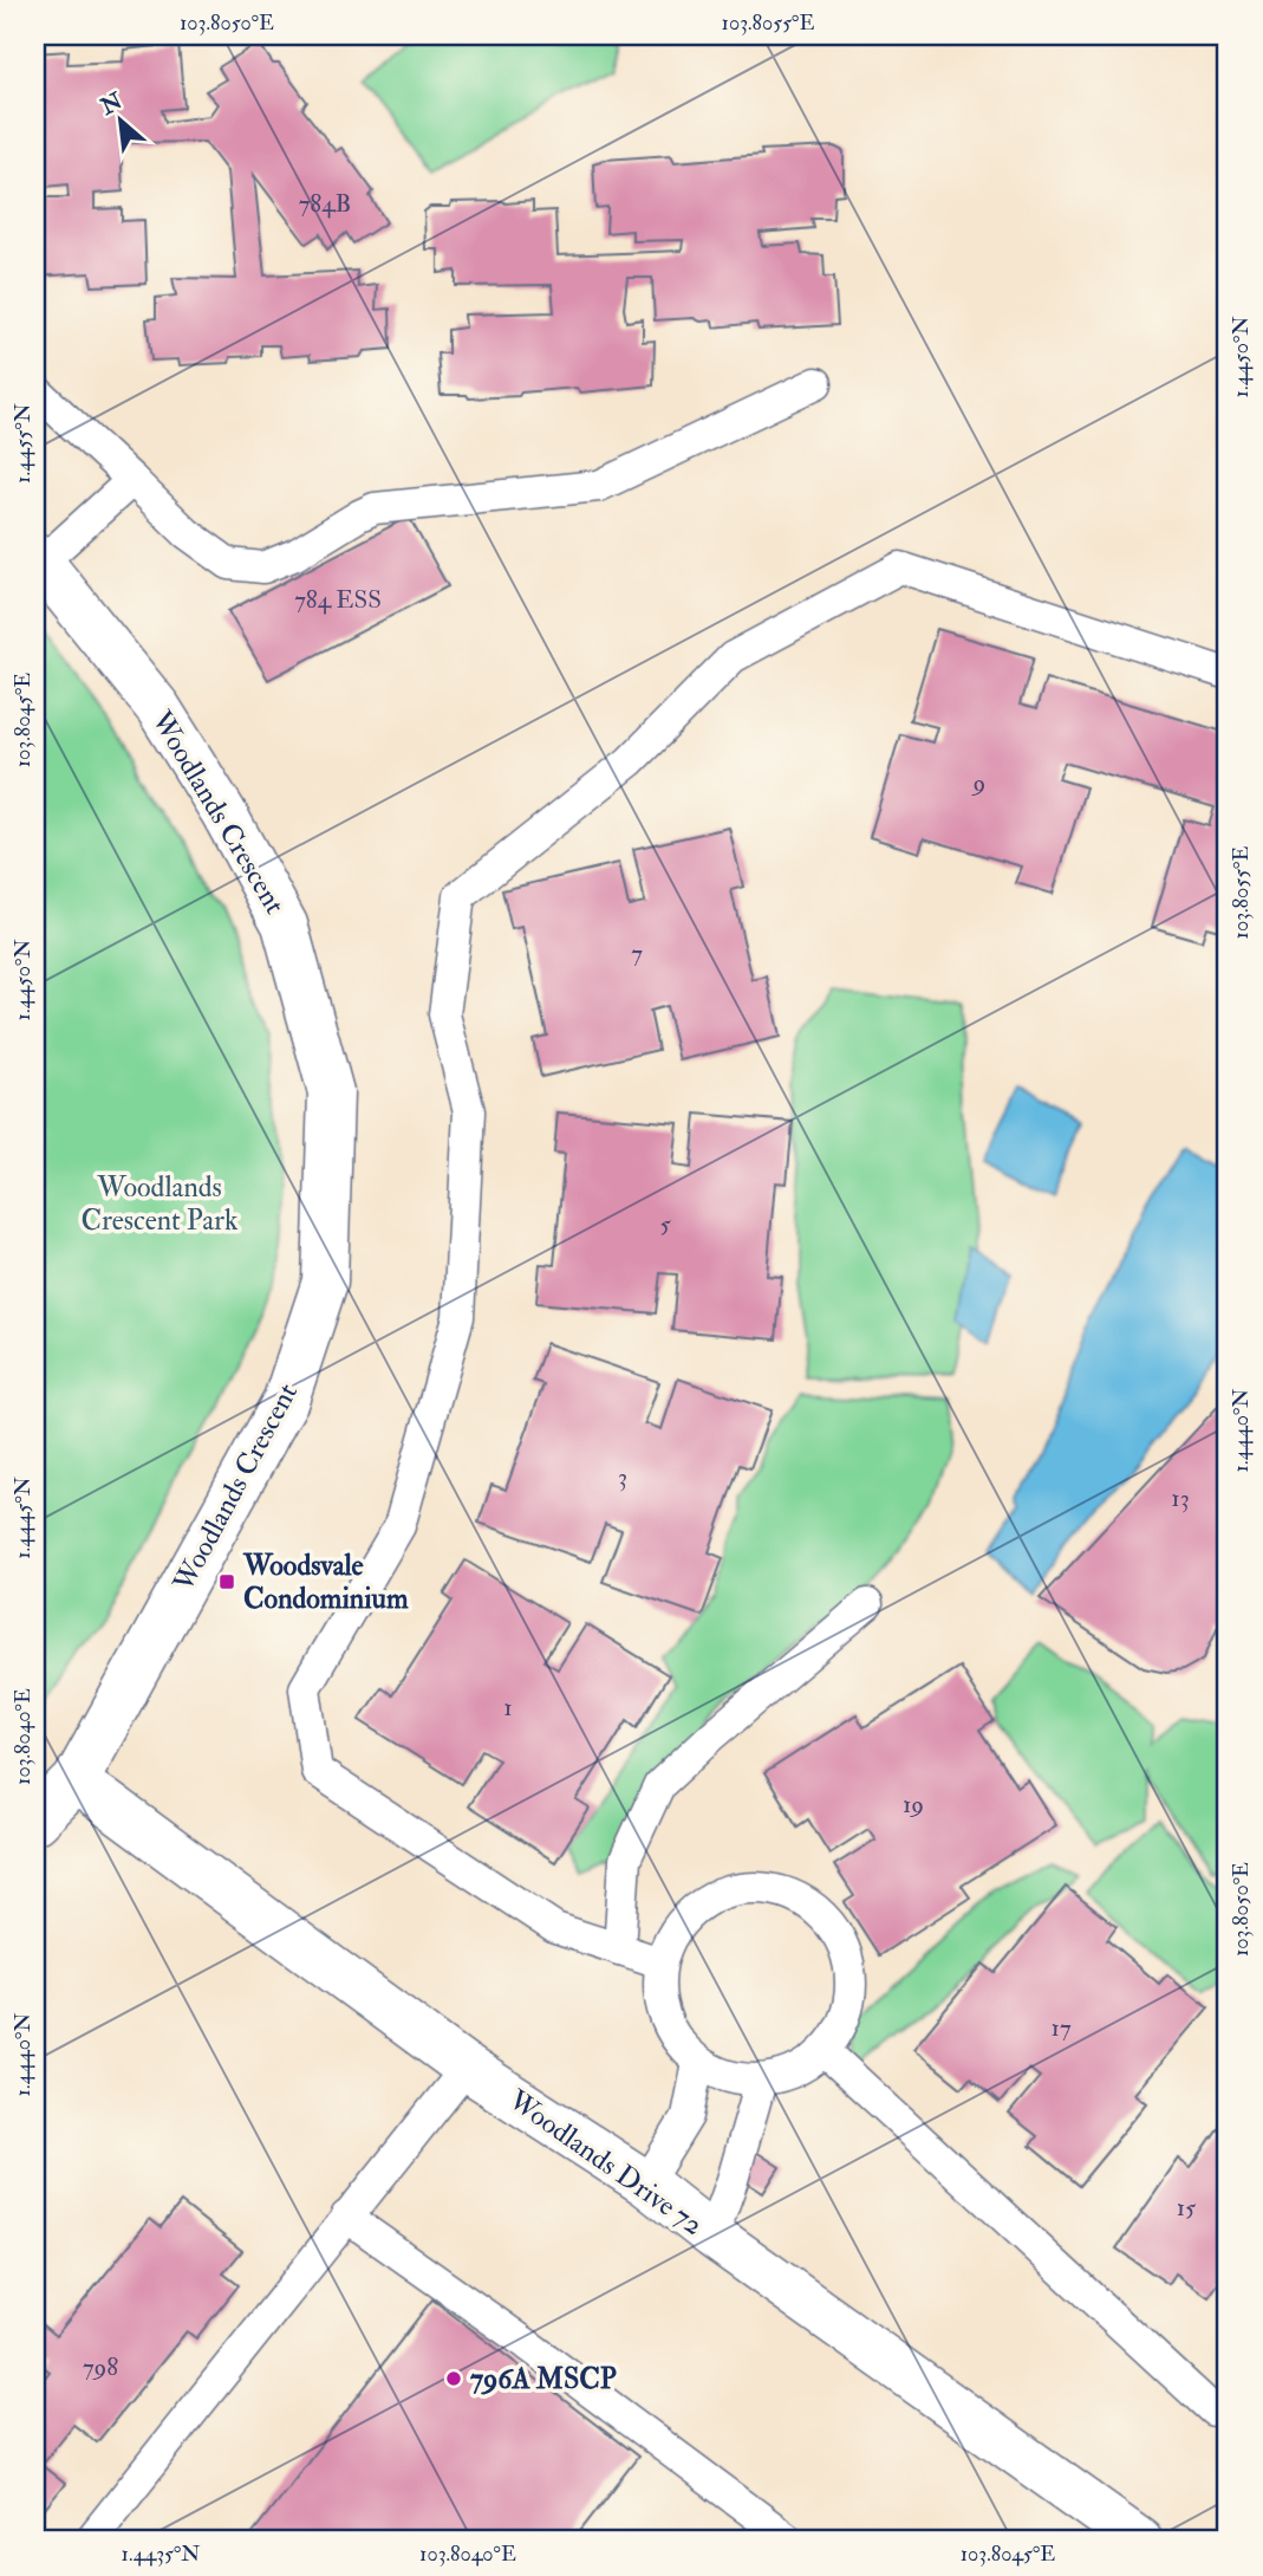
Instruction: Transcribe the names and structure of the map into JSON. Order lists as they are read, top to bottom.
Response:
{
  "streets": {
    "street": ["Woodlands Crescent", "Woodlands Drive 72"]
  },
  "crossings": [
    ["Woodlands Crescent", "Woodlands Drive 72"]
  ],
  "parks": ["Woodlands Crescent Park"],
  "places": {
    "transit": ["Woodsvale Condominium"],
    "other": ["796A MSCP"]
  },
  "house_numbers": [
    "784B",
    "784 ESS",
    "9",
    "7",
    "5",
    "3",
    "13",
    "1",
    "19",
    "17",
    "15",
    "798"
  ],
  "north": "top left",
  "coordinates": [
    "103.8050°E",
    "103.8055°E",
    "1.4450°N",
    "1.4455°N",
    "103.8045°E",
    "1.4440°N",
    "1.4445°N",
    "103.8040°E",
    "1.4435°N"
  ]
}
